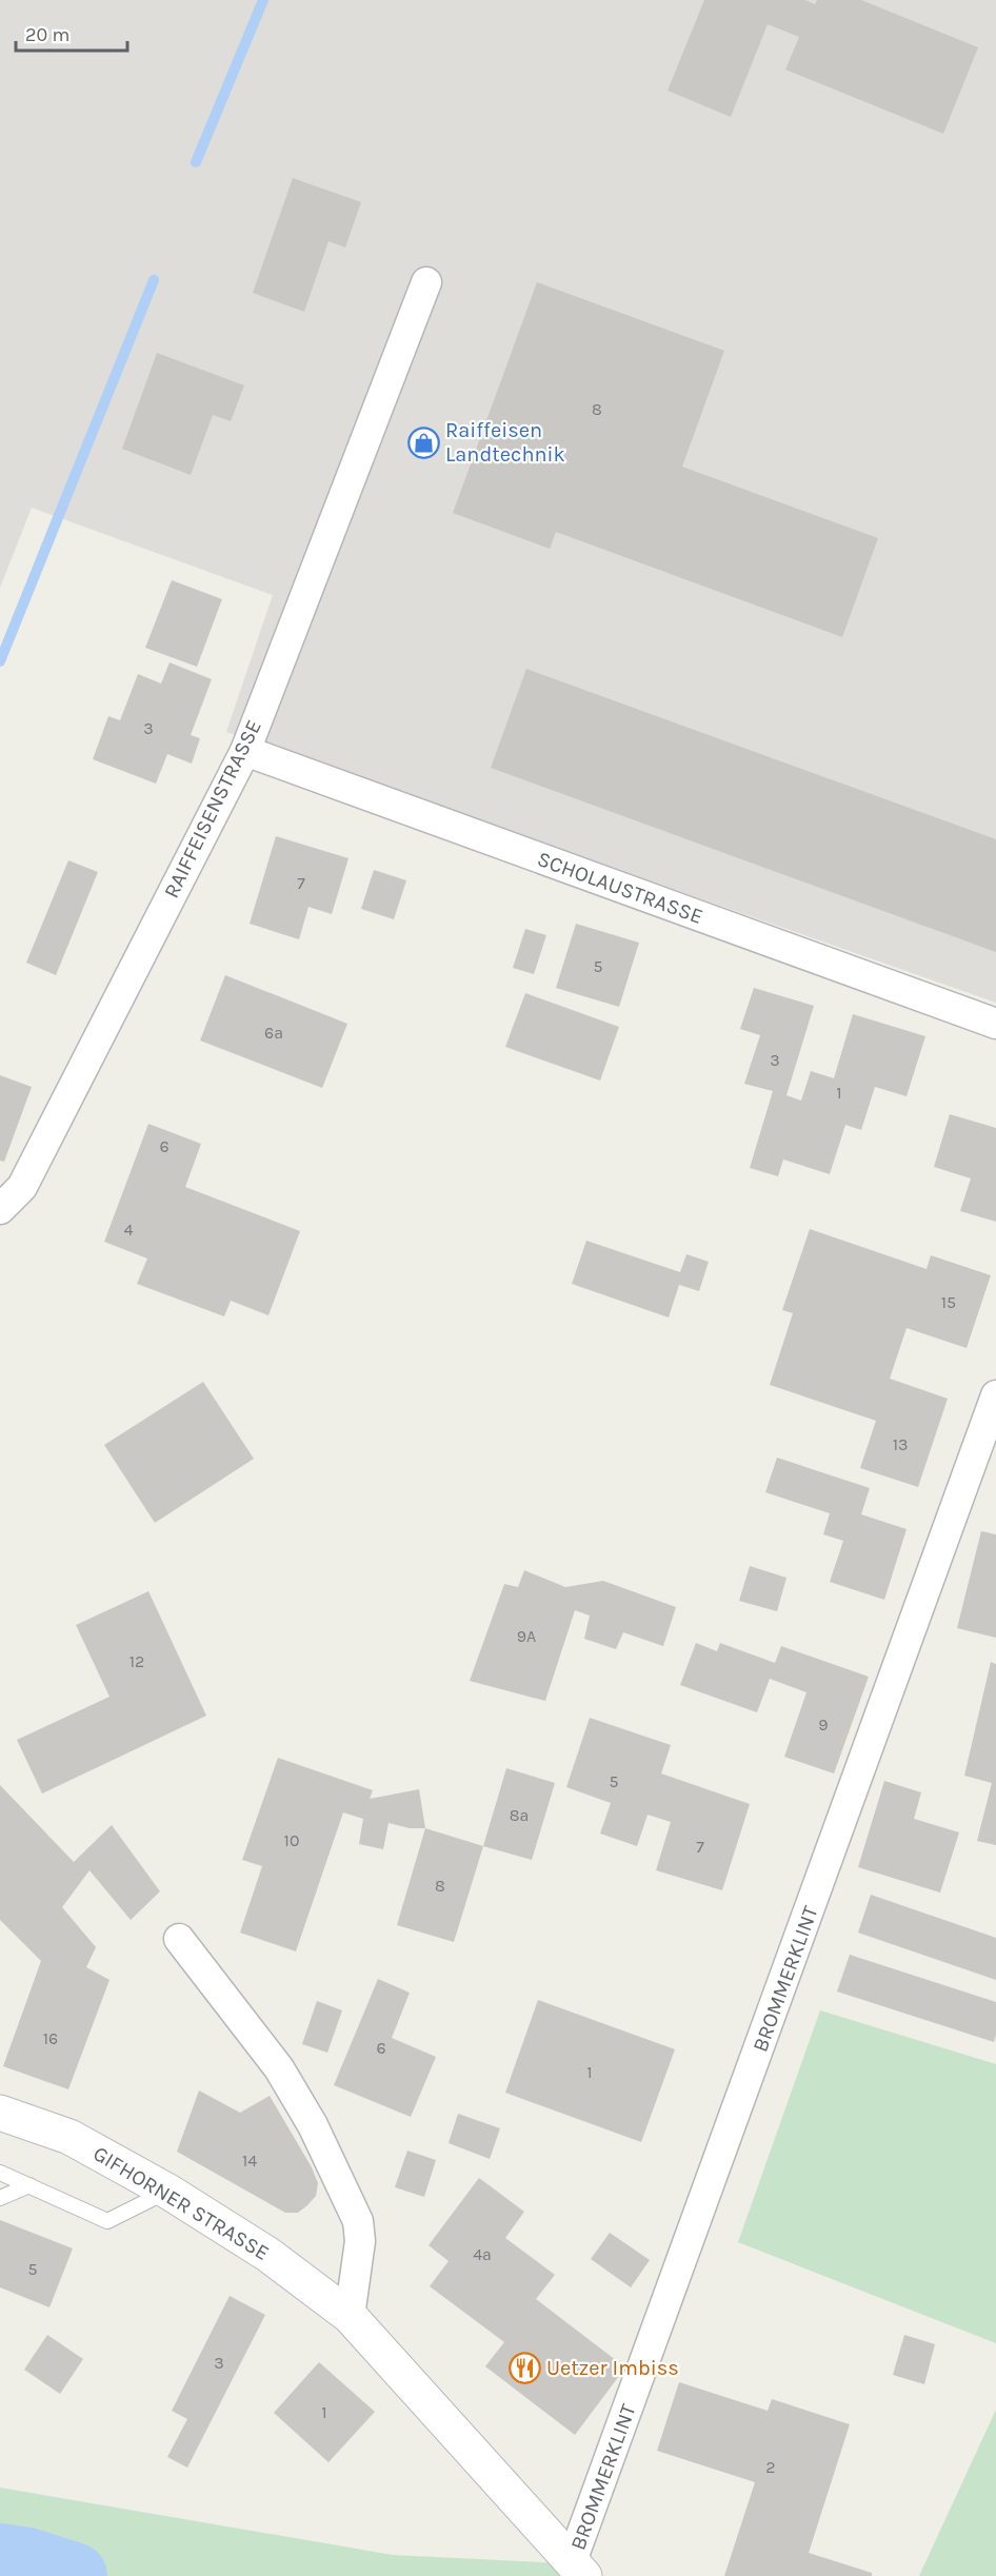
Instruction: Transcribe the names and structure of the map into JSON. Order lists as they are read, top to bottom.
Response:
{
  "streets": {
    "street": [
      "RAIFFEISENSTRASSE",
      "SCHOLAUSTRASSE",
      "BROMMERKLINT",
      "GIFHORNER STRASSE"
    ]
  },
  "crossings": [
    ["RAIFFEISENSTRASSE", "SCHOLAUSTRASSE"],
    ["BROMMERKLINT", "GIFHORNER STRASSE"]
  ],
  "places": {
    "shop": ["Raiffeisen Landtechnik"],
    "restaurant": ["Uetzer Imbiss"]
  },
  "house_numbers": [
    "8",
    "3",
    "7",
    "5",
    "6a",
    "3",
    "1",
    "6",
    "4",
    "15",
    "13",
    "9A",
    "12",
    "9",
    "5",
    "8a",
    "10",
    "7",
    "8",
    "16",
    "6",
    "1",
    "14",
    "4a",
    "5",
    "3",
    "1",
    "2"
  ],
  "scale_bar": "20 m"
}
